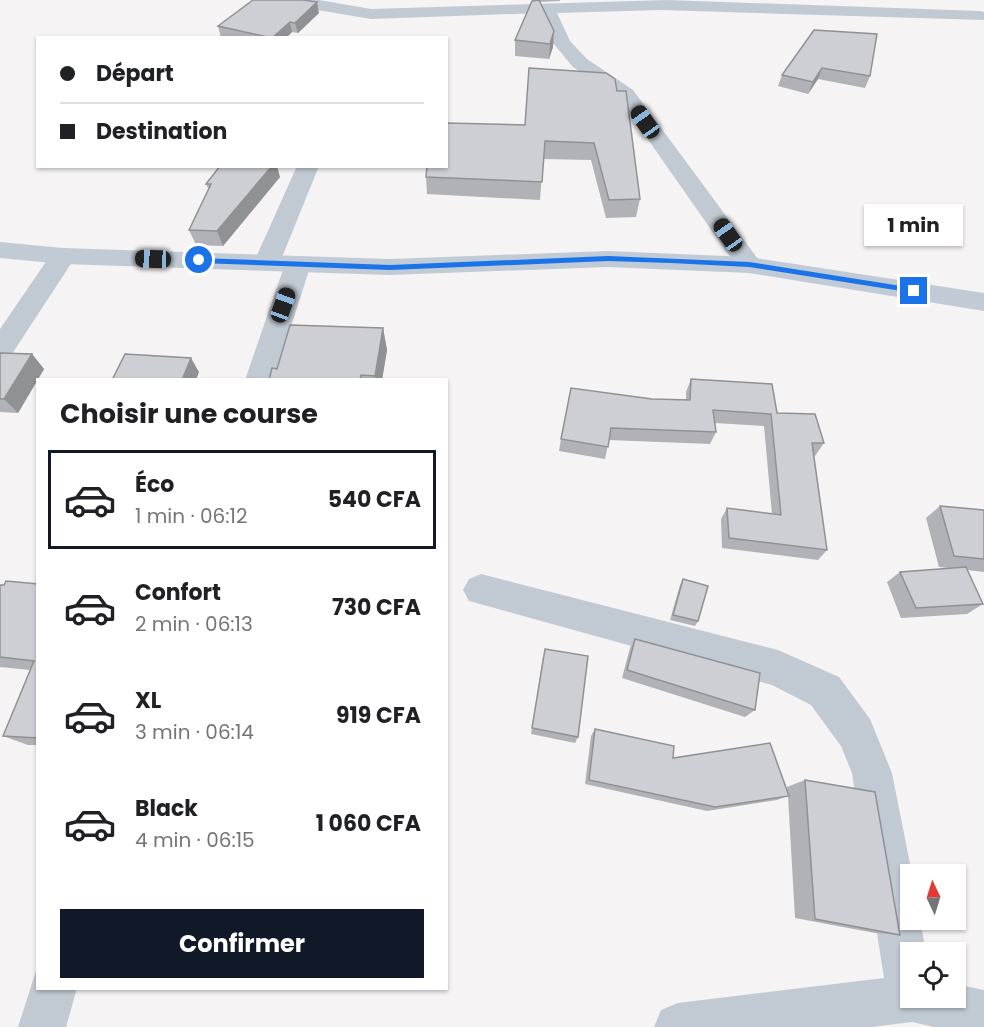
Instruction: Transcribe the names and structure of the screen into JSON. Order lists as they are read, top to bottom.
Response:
{
  "north": "top",
  "page": {
    "banner": ["Départ", "Destination"],
    "bubble": "1 min",
    "heading": "Choisir une course",
    "list": [
      {
        "name": "Éco",
        "note": "1 min · 06:12",
        "value": "540 CFA"
      },
      {
        "name": "Confort",
        "note": "2 min · 06:13",
        "value": "730 CFA"
      },
      {
        "name": "XL",
        "note": "3 min · 06:14",
        "value": "919 CFA"
      },
      {
        "name": "Black",
        "note": "4 min · 06:15",
        "value": "1 060 CFA"
      }
    ],
    "buttons": "Confirmer"
  }
}
